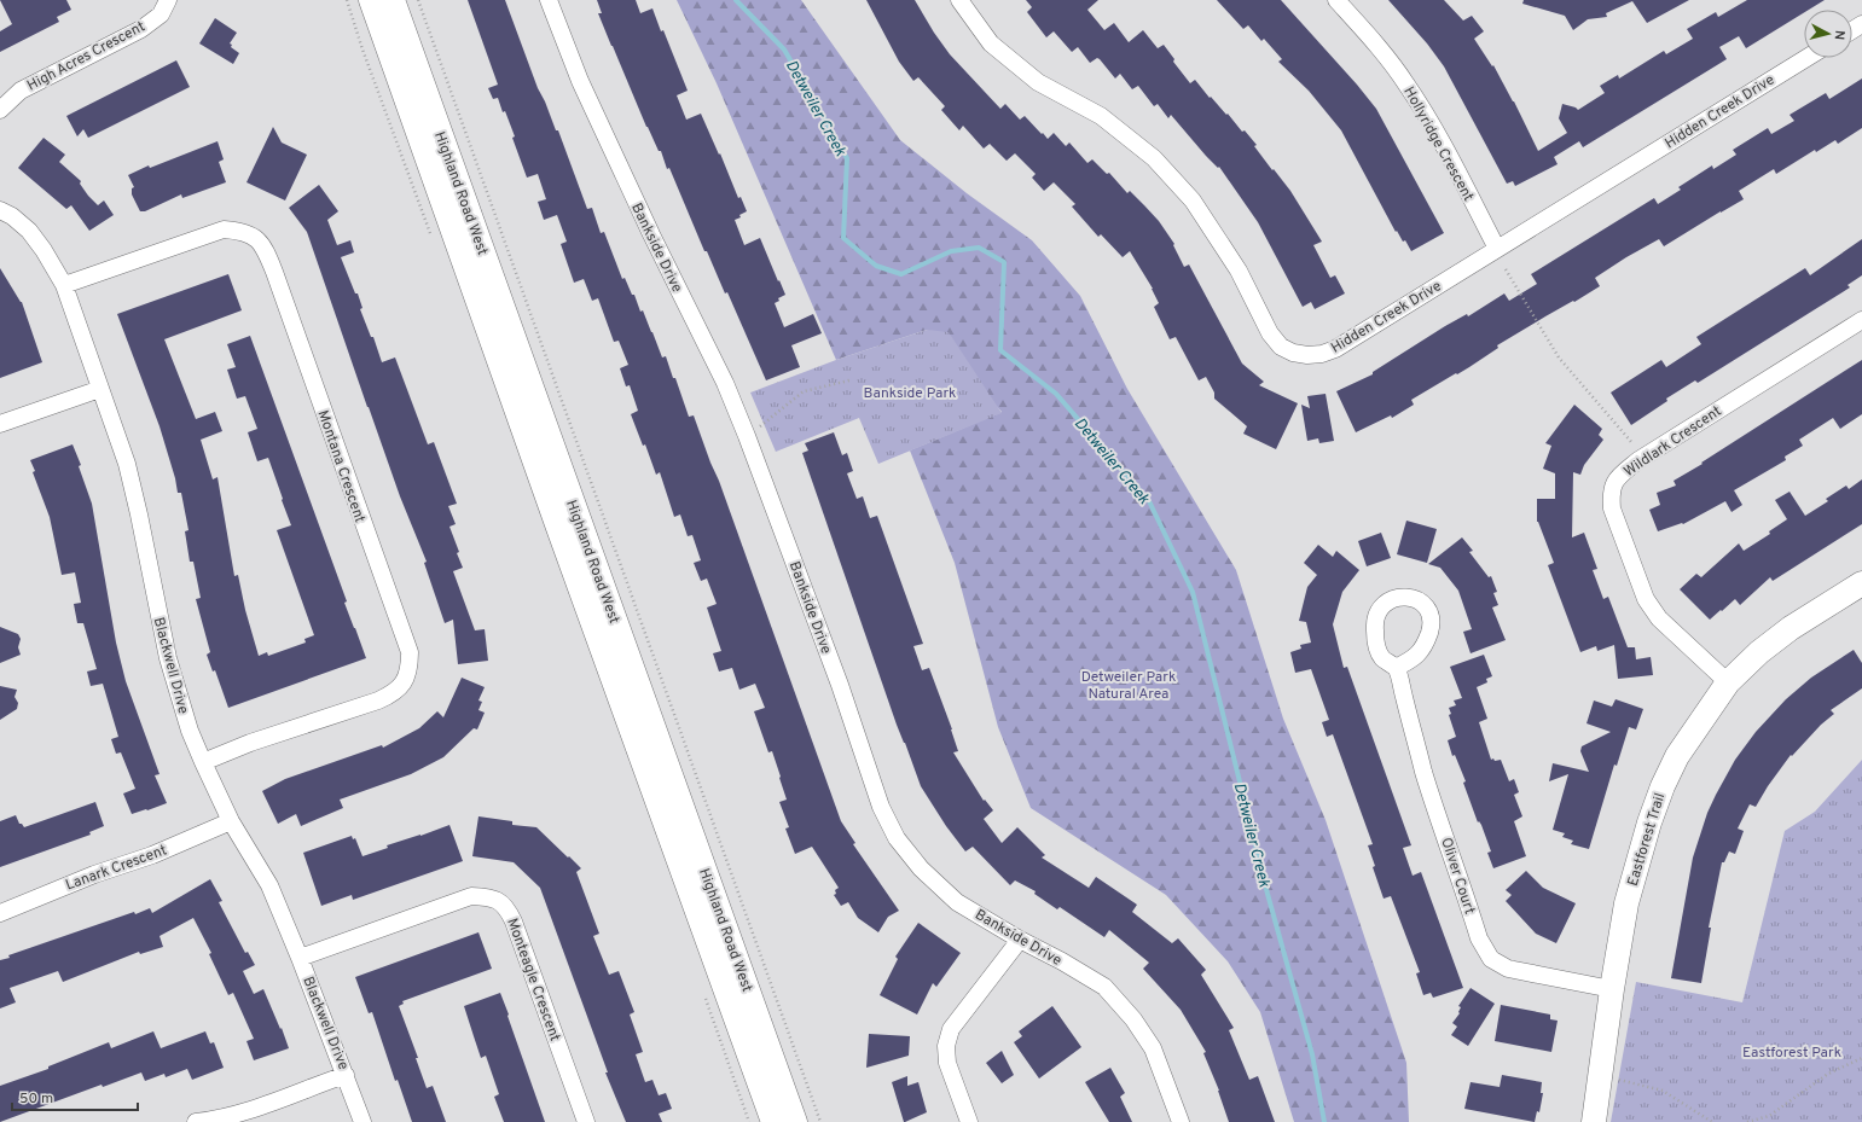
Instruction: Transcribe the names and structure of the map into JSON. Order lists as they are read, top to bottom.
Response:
{
  "streets": {
    "main road": ["Highland Road West", "Eastforest Trail"],
    "street": [
      "High Acres Crescent",
      "Hidden Creek Drive",
      "Hollyridge Crescent",
      "Bankside Drive",
      "Wildlark Crescent",
      "Montana Crescent",
      "Blackwell Drive",
      "Lanark Crescent",
      "Oliver Court",
      "Monteagle Crescent"
    ]
  },
  "crossings": [
    ["Hidden Creek Drive", "Hollyridge Crescent"],
    ["Wildlark Crescent", "Eastforest Trail"],
    ["Montana Crescent", "Blackwell Drive"],
    ["Blackwell Drive", "Lanark Crescent"],
    ["Blackwell Drive", "Monteagle Crescent"],
    ["Eastforest Trail", "Oliver Court"]
  ],
  "water": ["Detweiler Creek"],
  "parks": ["Bankside Park", "Detweiler Park Natural Area", "Eastforest Park"],
  "scale_bar": "50 m",
  "north": "right"
}
